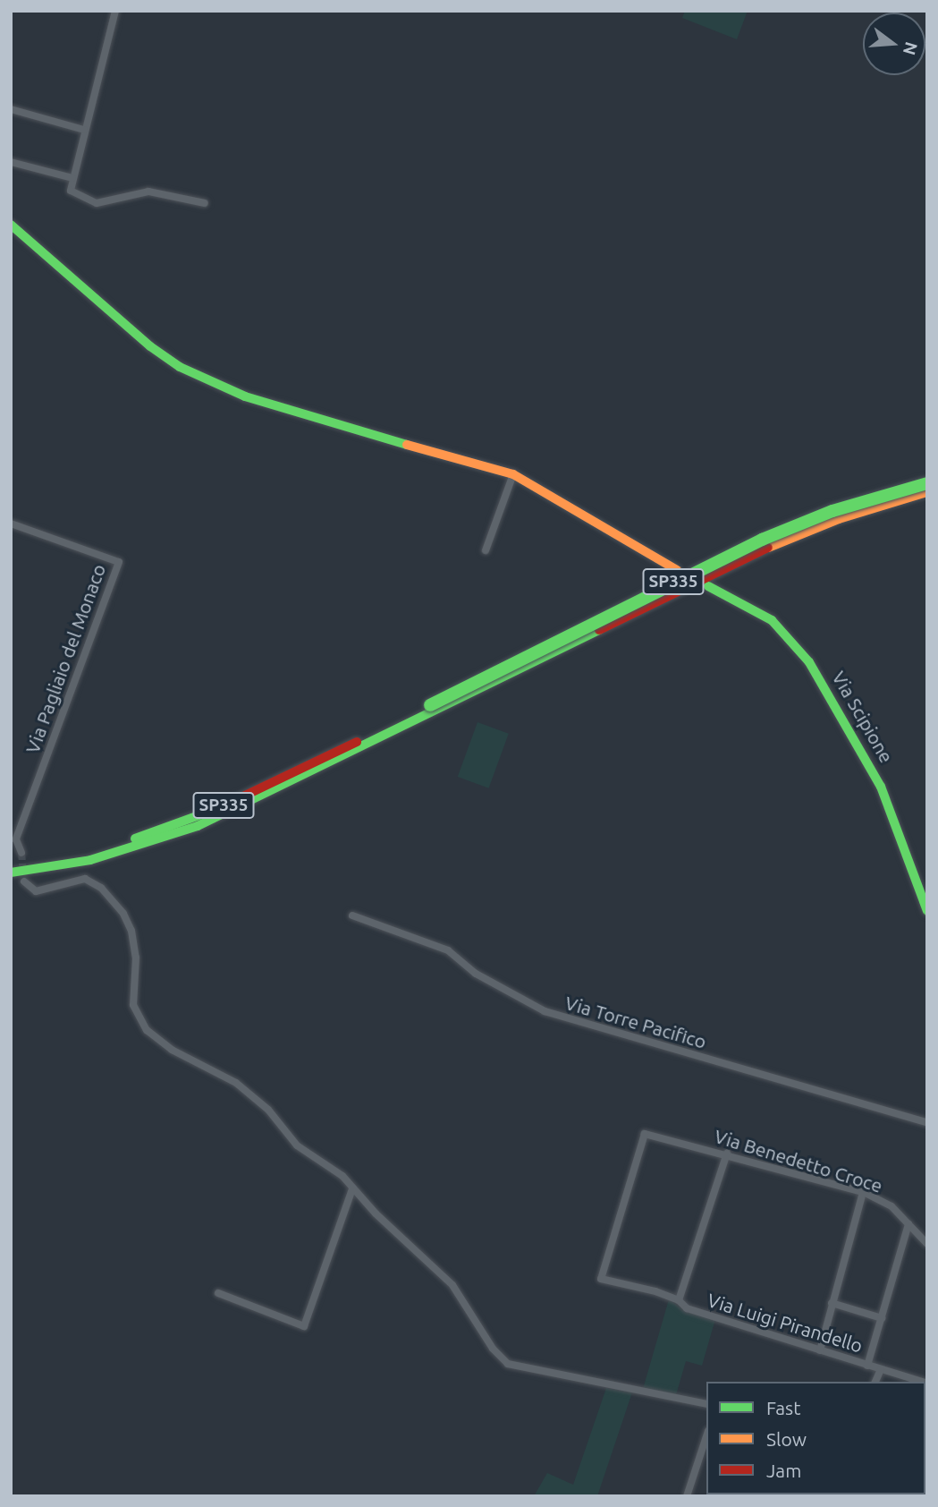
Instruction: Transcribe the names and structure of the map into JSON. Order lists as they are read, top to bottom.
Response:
{
  "streets": {
    "main road": ["SP335", "Via Scipione"],
    "street": [
      "Via Pagliaio del Monaco",
      "Via Torre Pacifico",
      "Via Benedetto Croce",
      "Via Luigi Pirandello"
    ]
  },
  "crossings": [
    ["Via Benedetto Croce", "Via Luigi Pirandello"]
  ],
  "legend": ["Fast", "Slow", "Jam"],
  "north": "right"
}
